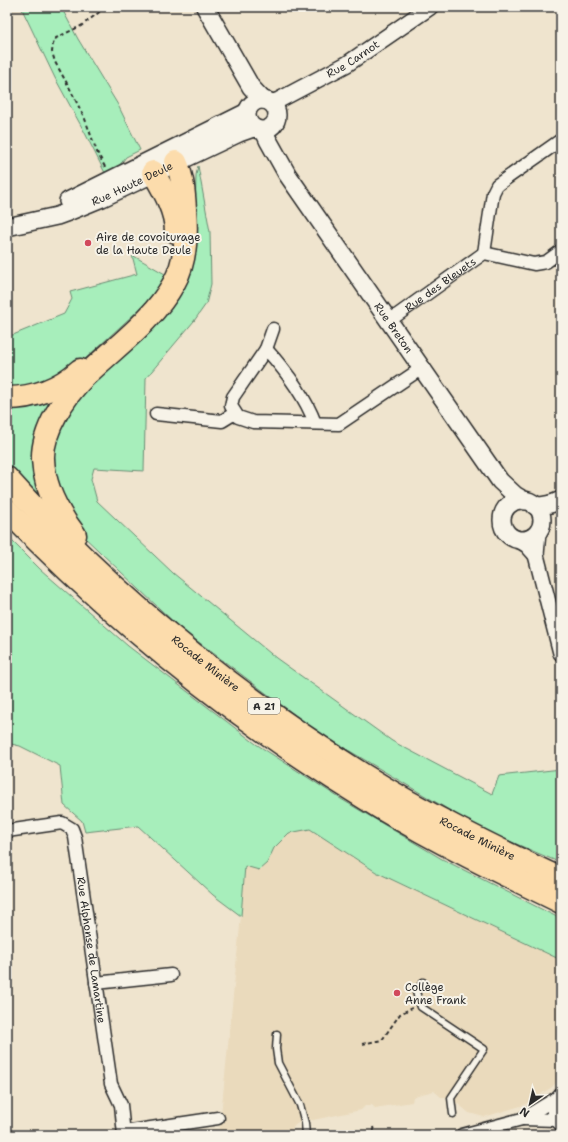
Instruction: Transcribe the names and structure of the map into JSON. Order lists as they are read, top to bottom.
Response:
{
  "streets": {
    "highway": ["Rocade Minière", "A 21"],
    "main road": ["Rue Haute Deule", "Rue Breton"],
    "street": ["Rue Carnot", "Rue des Bleuets", "Rue Alphonse de Lamartine"]
  },
  "crossings": [
    ["Rue Carnot", "Rue Haute Deule"],
    ["Rue Carnot", "Rue Breton"],
    ["Rue Haute Deule", "Rue Breton"],
    ["Rue des Bleuets", "Rue Breton"]
  ],
  "places": ["Aire de covoiturage de la Haute Deule", "Collège Anne Frank"],
  "north": "bottom left"
}
